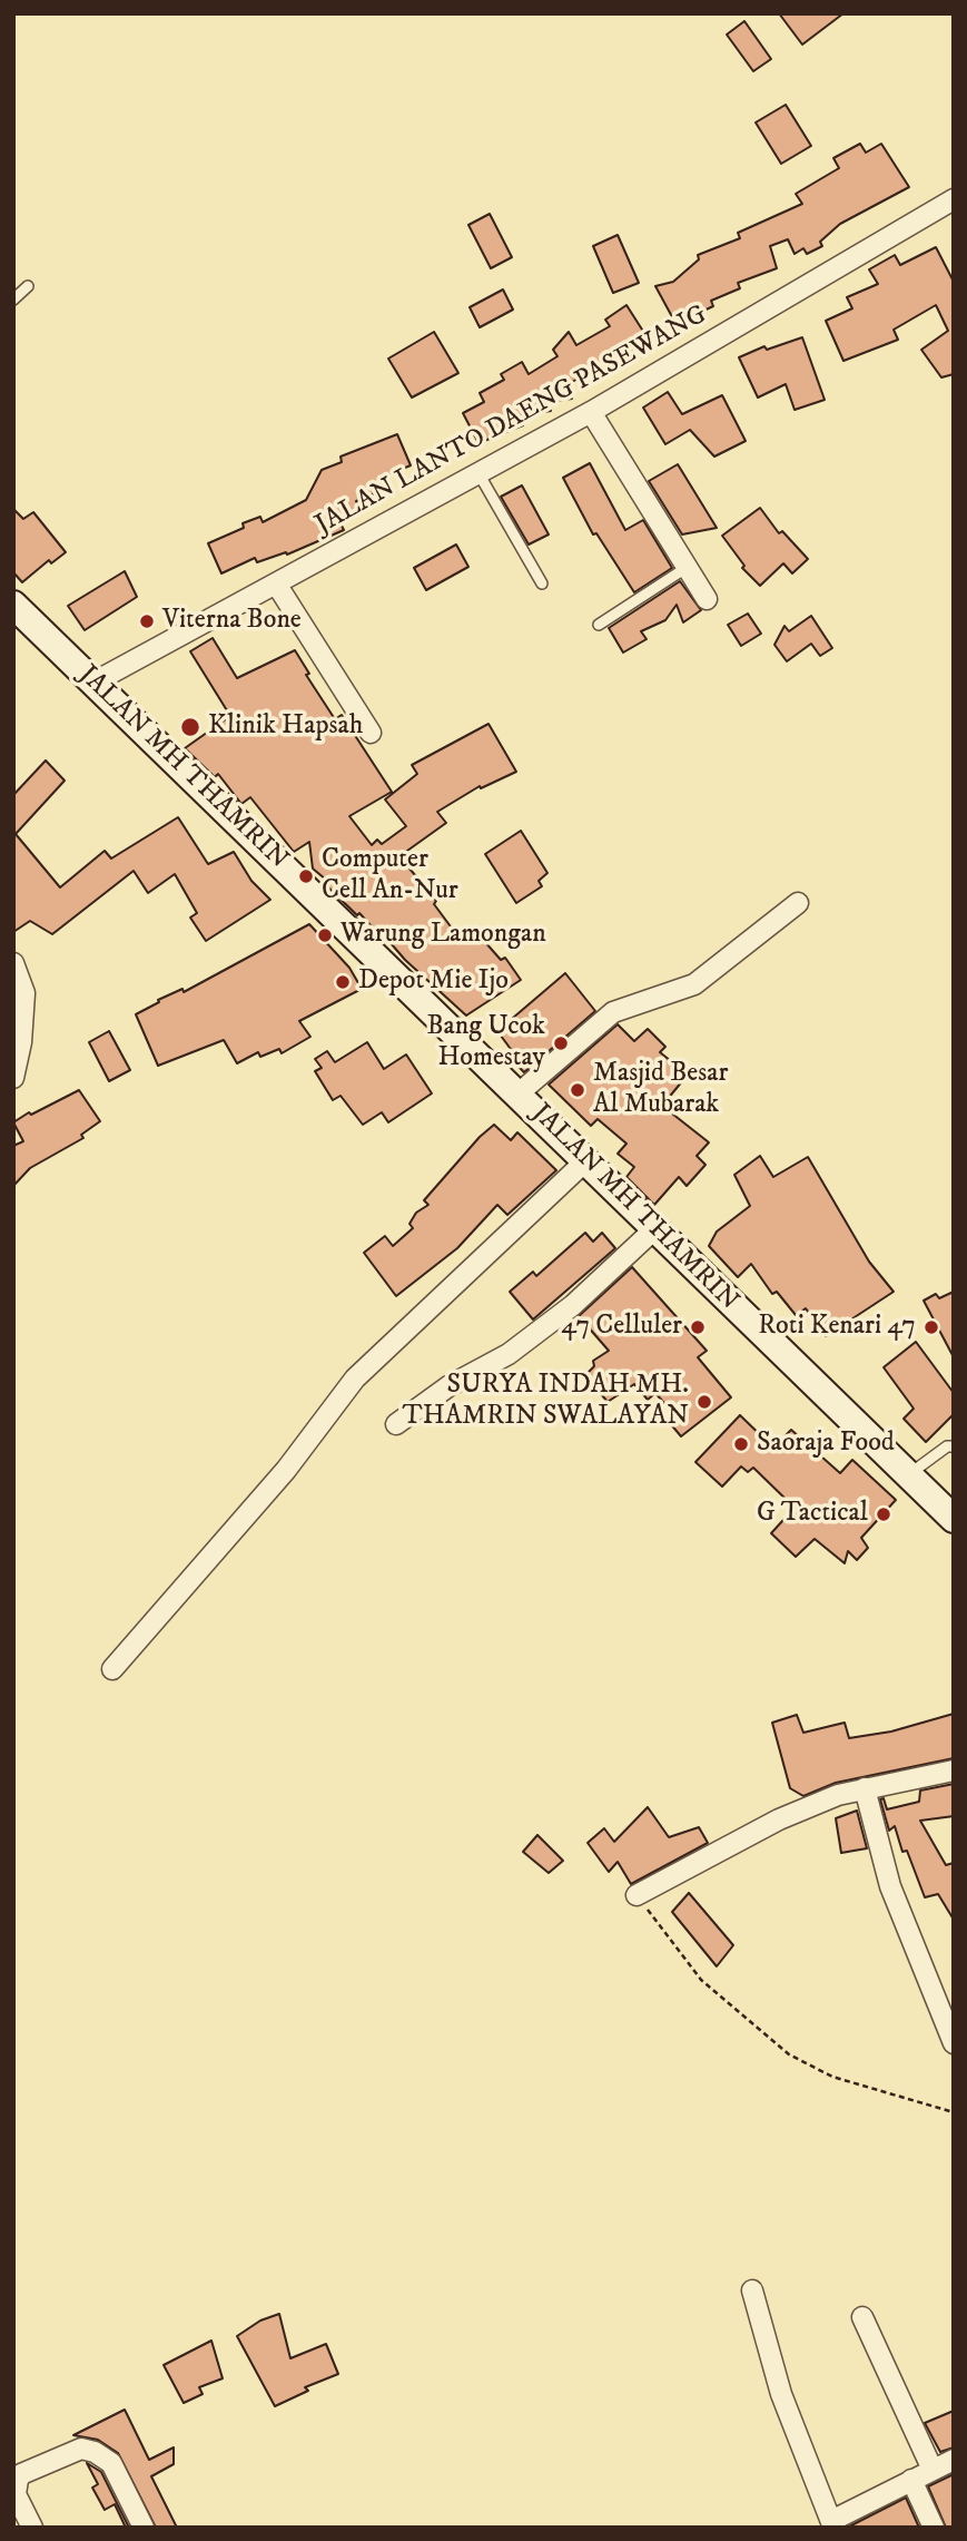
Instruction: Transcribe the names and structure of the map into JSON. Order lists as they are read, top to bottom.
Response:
{
  "streets": {
    "main road": ["JALAN MH THAMRIN"],
    "street": ["JALAN LANTO DAENG PASEWANG"]
  },
  "crossings": [
    ["JALAN LANTO DAENG PASEWANG", "JALAN MH THAMRIN"]
  ],
  "places": [
    "Viterna Bone",
    "Klinik Hapsah",
    "Computer Cell An-Nur",
    "Warung Lamongan",
    "Depot Mie Ijo",
    "Bang Ucok Homestay",
    "Masjid Besar Al Mubarak",
    "47 Celluler",
    "Roti Kenari 47",
    "SURYA INDAH MH. THAMRIN SWALAYAN",
    "Saoraja Food",
    "G Tactical"
  ]
}
